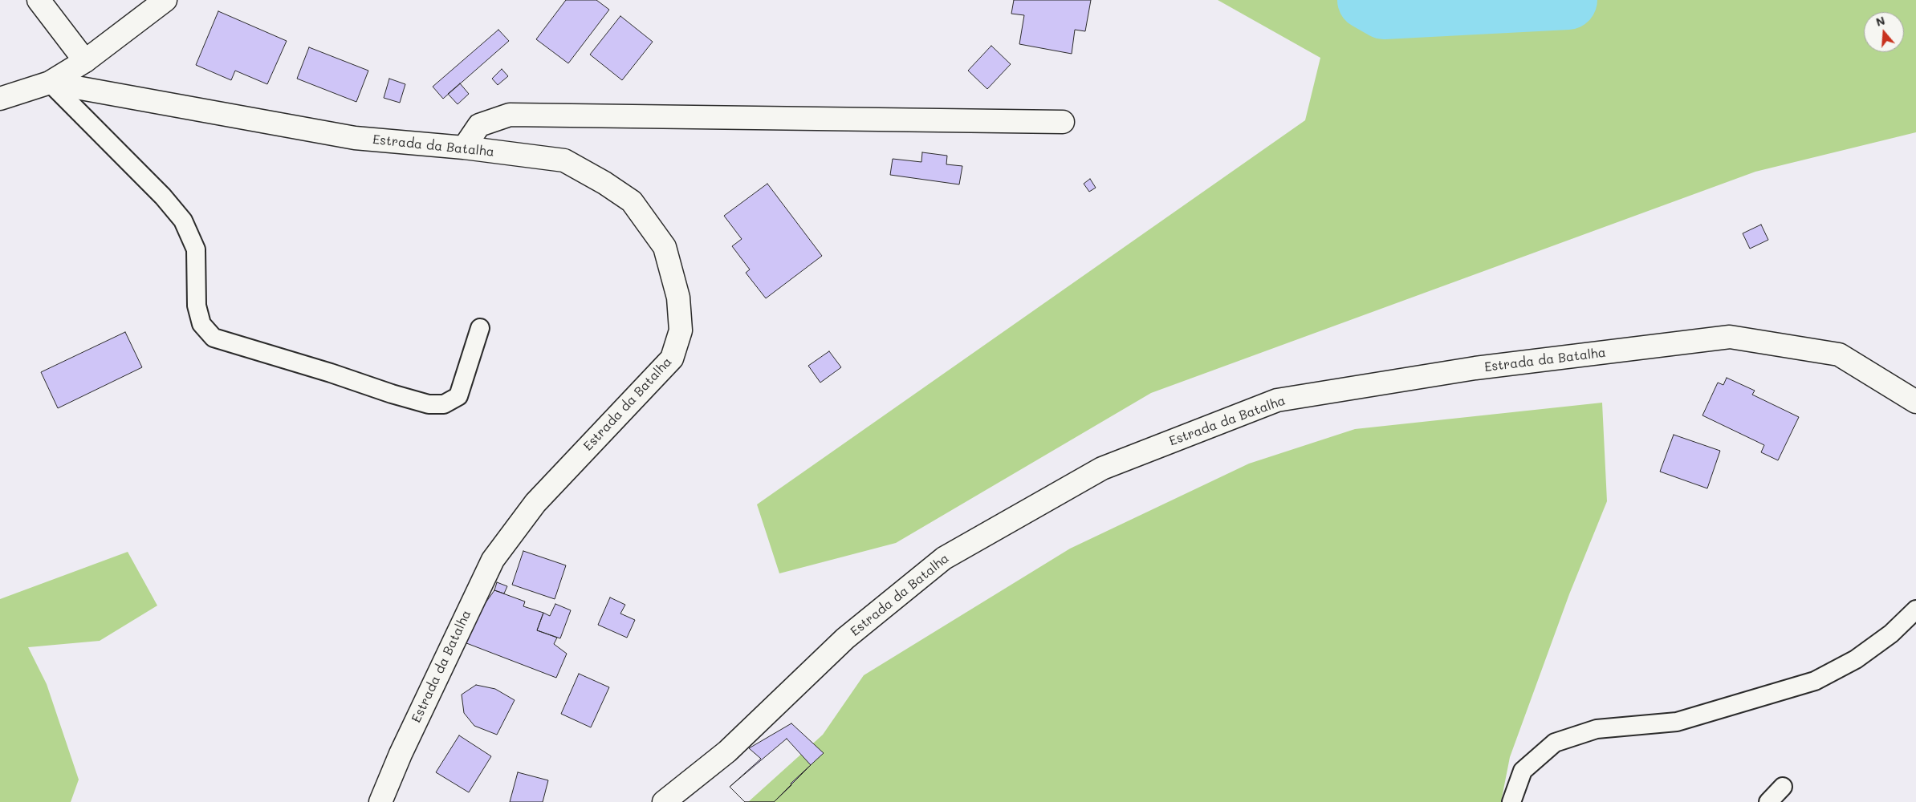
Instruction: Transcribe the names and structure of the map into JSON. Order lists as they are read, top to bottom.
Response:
{
  "streets": {
    "street": ["Estrada da Batalha"]
  },
  "north": "top"
}
